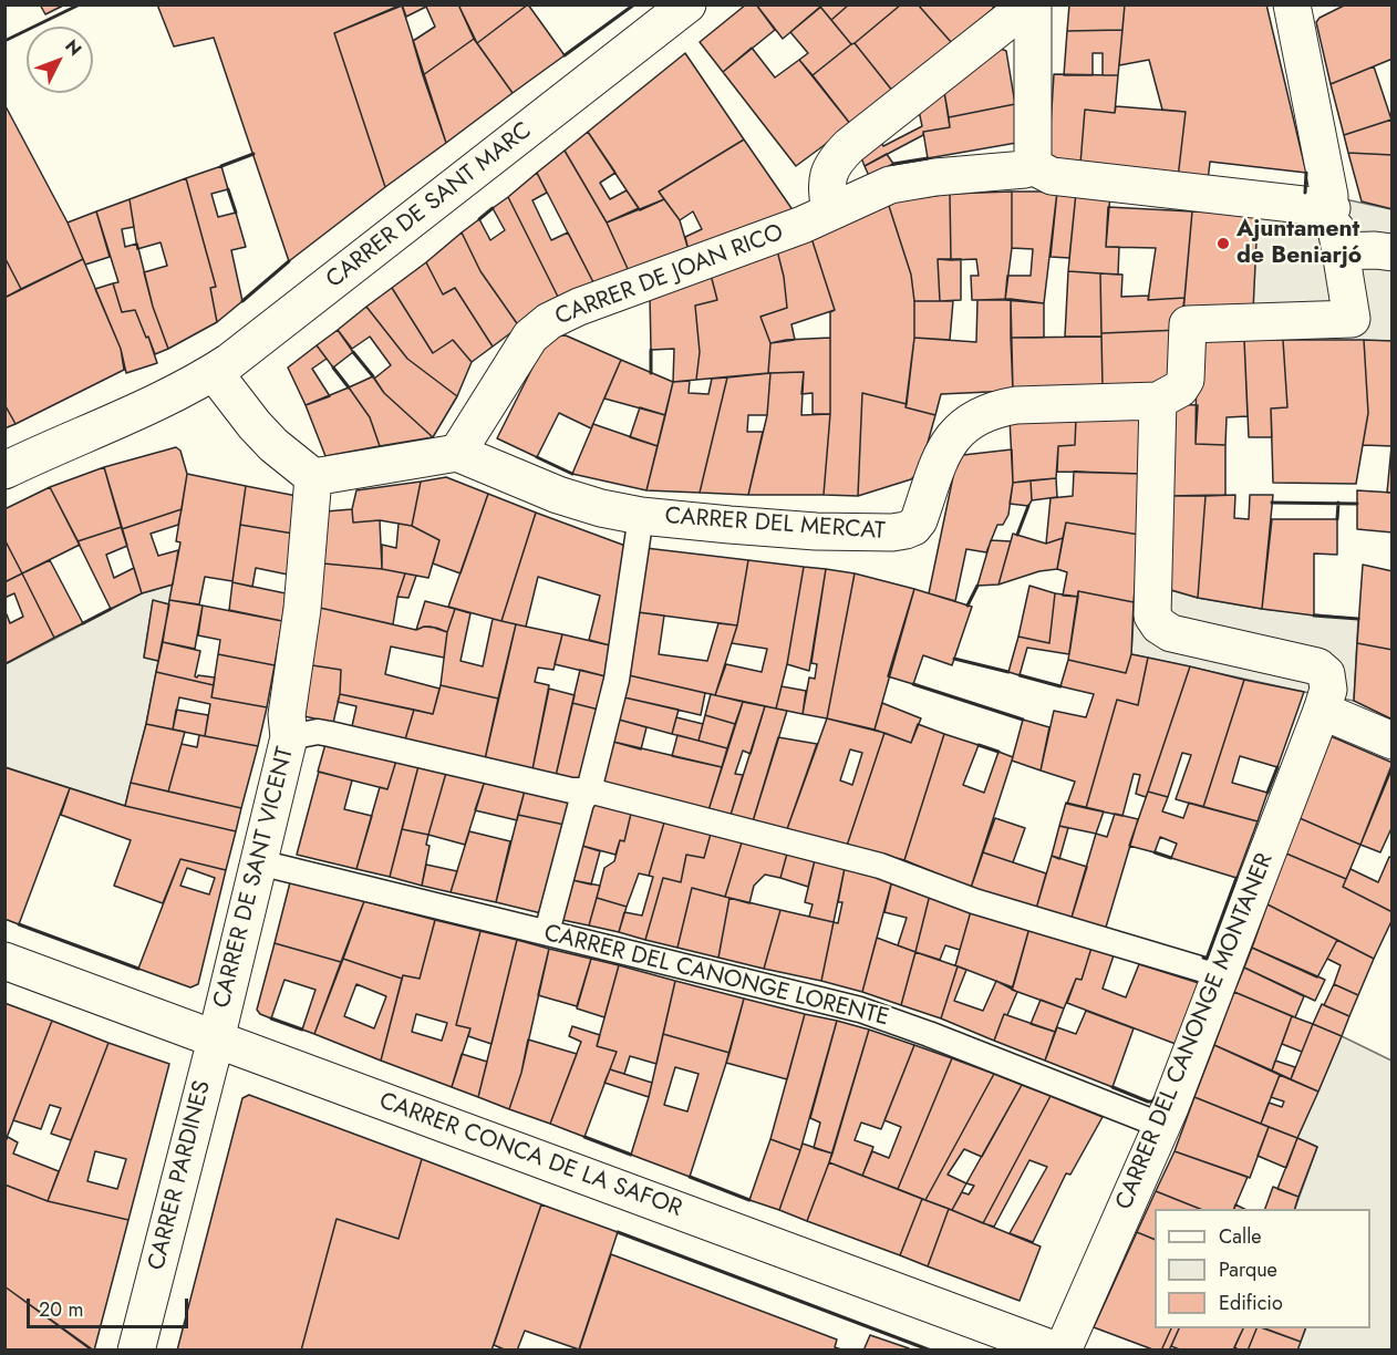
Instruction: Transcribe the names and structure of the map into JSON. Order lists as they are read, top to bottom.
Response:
{
  "streets": {
    "street": [
      "CARRER DE SANT MARC",
      "CARRER DE JOAN RICO",
      "CARRER DEL MERCAT",
      "CARRER DE SANT VICENT",
      "CARRER DEL CANONGE MONTANER",
      "CARRER CONCA DE LA SAFOR",
      "CARRER PARDINES"
    ],
    "lane": ["CARRER DEL CANONGE LORENTE"]
  },
  "crossings": [
    ["CARRER DE JOAN RICO", "CARRER DEL MERCAT"],
    ["CARRER DEL MERCAT", "CARRER DEL CANONGE MONTANER"],
    ["CARRER DE SANT VICENT", "CARRER DEL CANONGE LORENTE"],
    ["CARRER DE SANT VICENT", "CARRER CONCA DE LA SAFOR"],
    ["CARRER DE SANT VICENT", "CARRER PARDINES"],
    ["CARRER DEL CANONGE LORENTE", "CARRER DEL CANONGE MONTANER"],
    ["CARRER CONCA DE LA SAFOR", "CARRER PARDINES"]
  ],
  "places": ["Ajuntament de Beniarjó"],
  "legend": ["Calle", "Parque", "Edificio"],
  "scale_bar": "20 m",
  "north": "top right"
}
